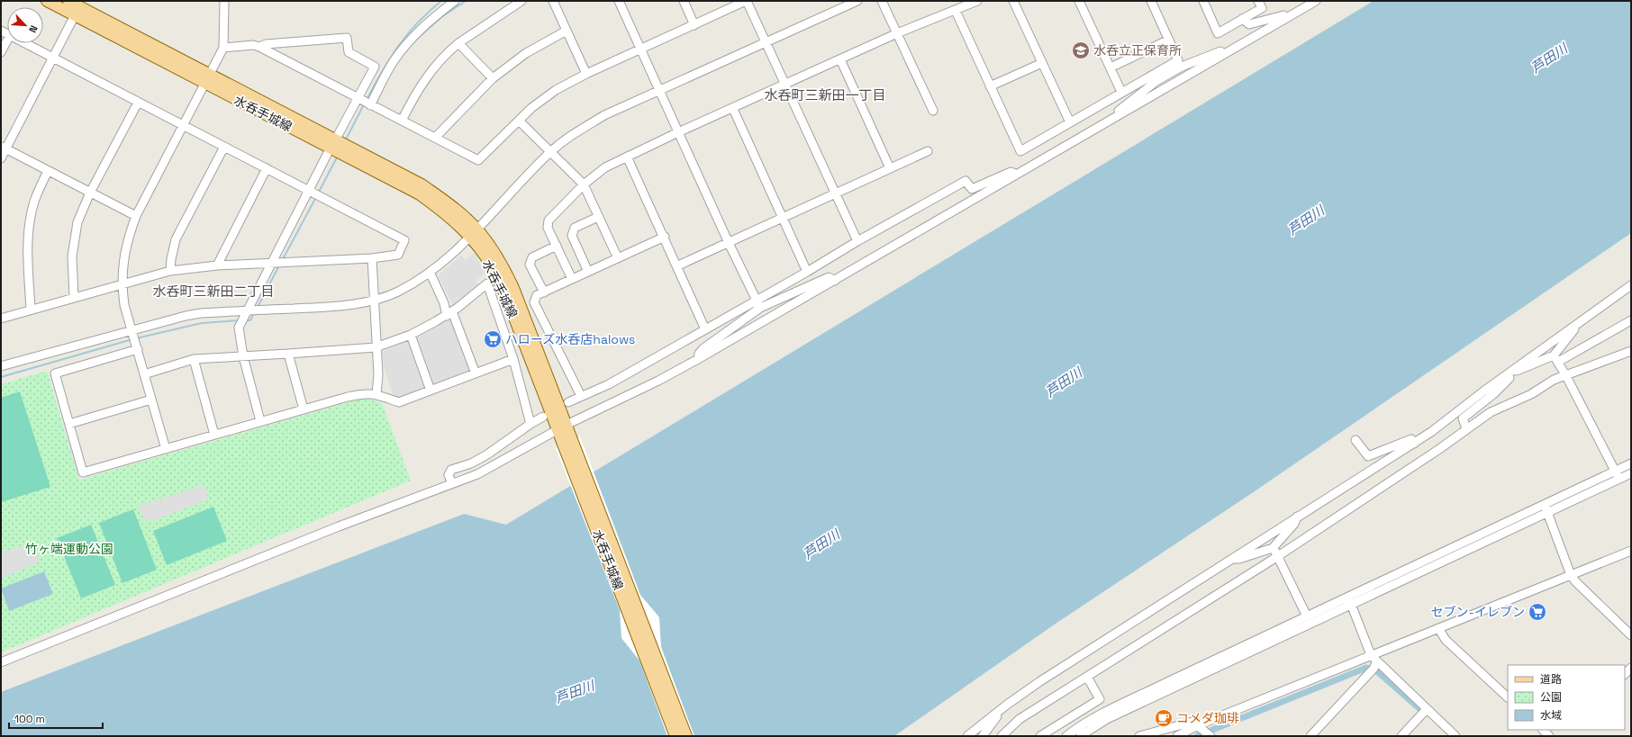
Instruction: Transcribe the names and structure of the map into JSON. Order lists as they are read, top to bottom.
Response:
{
  "streets": {
    "main road": ["水呑手城線"]
  },
  "districts": ["水呑町三新田一丁目", "水呑町三新田二丁目"],
  "water": ["芦田川"],
  "parks": ["竹ヶ端運動公園"],
  "places": {
    "school or university": ["水呑立正保育所"],
    "supermarket": ["ハローズ水呑店halows", "セブン-イレブン"],
    "cafe": ["コメダ珈琲"]
  },
  "legend": ["道路", "公園", "水域"],
  "scale_bar": "100 m",
  "north": "bottom right"
}
